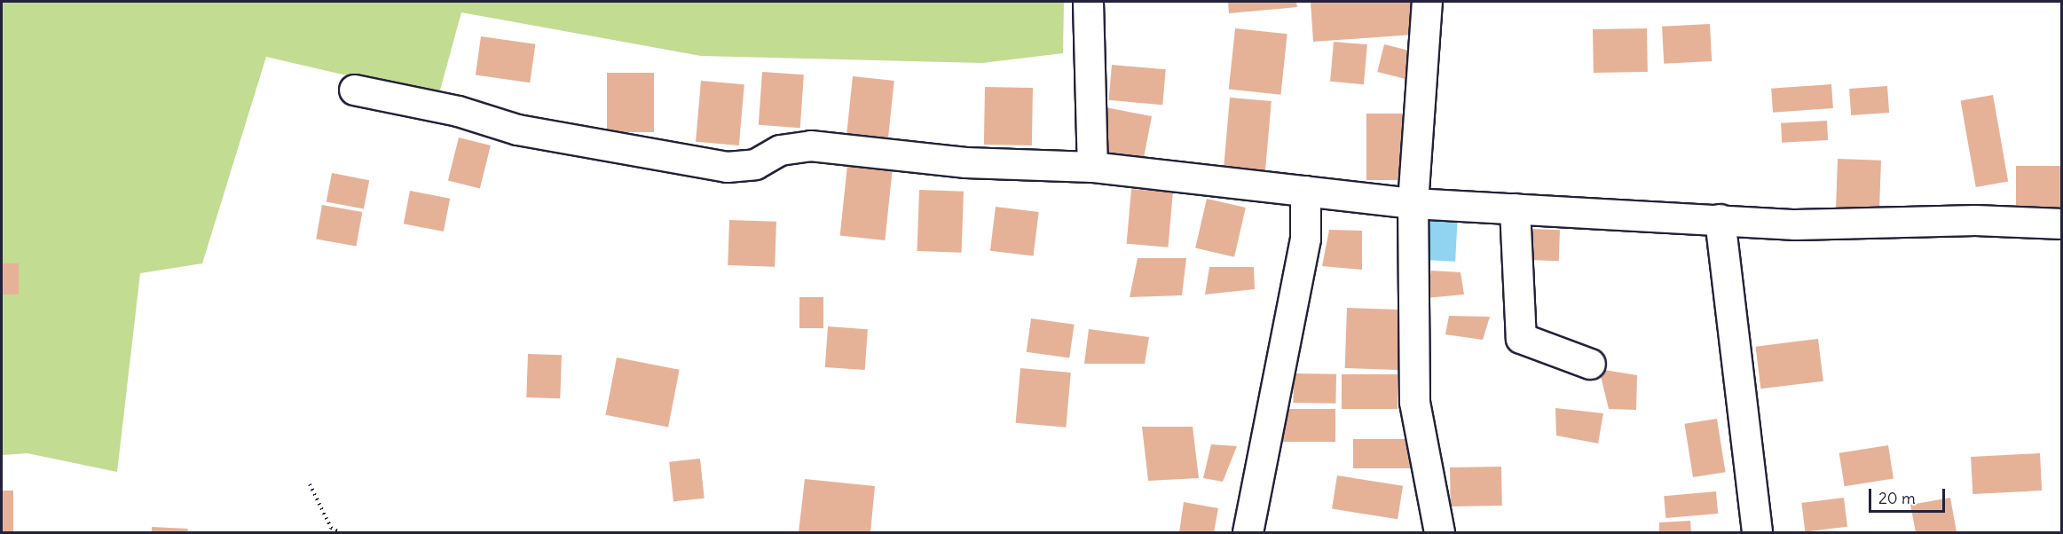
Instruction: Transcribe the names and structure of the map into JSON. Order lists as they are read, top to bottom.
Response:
{
  "scale_bar": "20 m"
}
